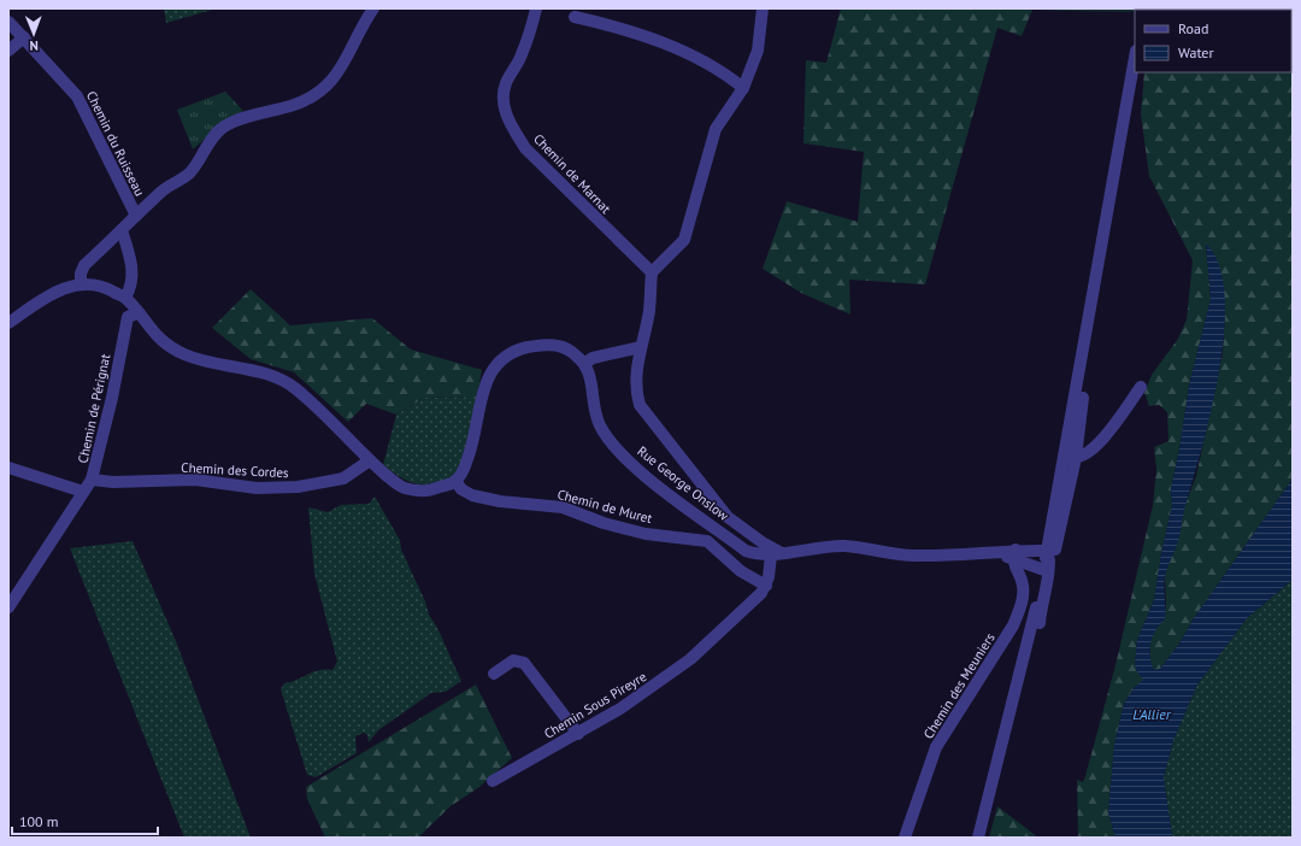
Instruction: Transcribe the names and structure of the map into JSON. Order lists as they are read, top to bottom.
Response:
{
  "streets": {
    "street": [
      "Chemin du Ruisseau",
      "Chemin de Marnat",
      "Chemin de Pérignat",
      "Chemin des Cordes",
      "Rue George Onslow",
      "Chemin de Muret",
      "Chemin des Meuniers",
      "Chemin Sous Pireyre"
    ]
  },
  "crossings": [
    ["Chemin de Pérignat", "Chemin des Cordes"],
    ["Chemin de Muret", "Chemin Sous Pireyre"]
  ],
  "water": ["L'Allier"],
  "legend": ["Road", "Water"],
  "scale_bar": "100 m",
  "north": "bottom"
}
